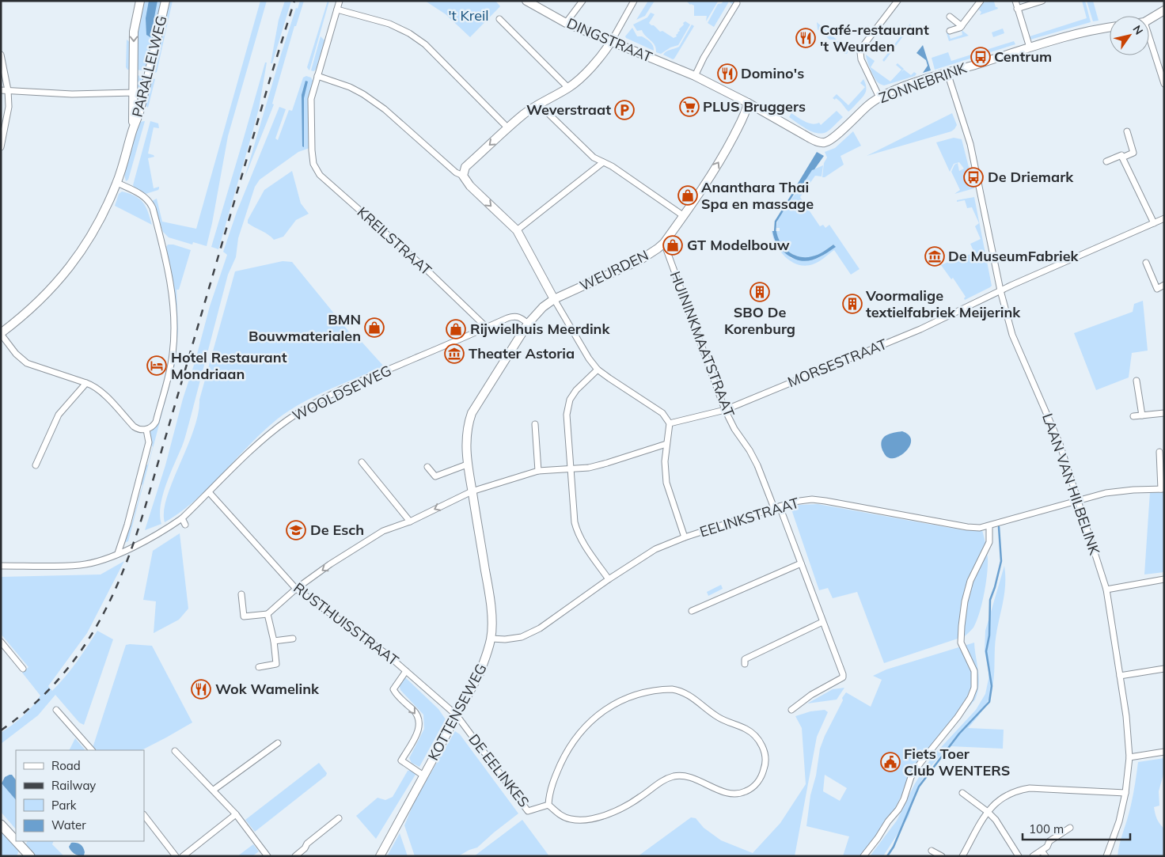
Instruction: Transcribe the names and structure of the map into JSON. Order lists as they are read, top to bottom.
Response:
{
  "streets": {
    "street": [
      "DINGSTRAAT",
      "PARALLELWEG",
      "ZONNEBRINK",
      "KREILSTRAAT",
      "WEURDEN",
      "HUININKMAATSTRAAT",
      "MORSESTRAAT",
      "WOOLDSEWEG",
      "LAAN VAN HILBELINK",
      "EELINKSTRAAT",
      "RUSTHUISSTRAAT",
      "KOTTENSEWEG",
      "DE EELINKES"
    ]
  },
  "crossings": [
    ["DINGSTRAAT", "ZONNEBRINK"],
    ["DINGSTRAAT", "WEURDEN"],
    ["ZONNEBRINK", "WEURDEN"],
    ["ZONNEBRINK", "LAAN VAN HILBELINK"],
    ["KREILSTRAAT", "WOOLDSEWEG"],
    ["WEURDEN", "HUININKMAATSTRAAT"],
    ["WEURDEN", "KOTTENSEWEG"],
    ["HUININKMAATSTRAAT", "MORSESTRAAT"],
    ["HUININKMAATSTRAAT", "EELINKSTRAAT"],
    ["MORSESTRAAT", "LAAN VAN HILBELINK"],
    ["WOOLDSEWEG", "RUSTHUISSTRAAT"],
    ["WOOLDSEWEG", "KOTTENSEWEG"],
    ["LAAN VAN HILBELINK", "EELINKSTRAAT"],
    ["EELINKSTRAAT", "KOTTENSEWEG"],
    ["RUSTHUISSTRAAT", "KOTTENSEWEG"],
    ["RUSTHUISSTRAAT", "DE EELINKES"],
    ["KOTTENSEWEG", "DE EELINKES"]
  ],
  "one_way": ["WEURDEN"],
  "parks": ["'t Kreil"],
  "places": {
    "restaurant": ["Café-restaurant 't Weurden", "Domino's", "Wok Wamelink"],
    "bus stop": ["Centrum", "De Driemark"],
    "supermarket": ["PLUS Bruggers"],
    "parking": ["Weverstraat"],
    "shop": [
      "Ananthara Thai Spa en massage",
      "GT Modelbouw",
      "BMN Bouwmaterialen",
      "Rijwielhuis Meerdink"
    ],
    "museum": ["De MuseumFabriek", "Theater Astoria"],
    "building": ["SBO De Korenburg", "Voormalige textielfabriek Meijerink"],
    "hotel": ["Hotel Restaurant Mondriaan"],
    "school or university": ["De Esch"],
    "public building": ["Fiets Toer Club WENTERS"]
  },
  "legend": [
    "Road",
    "Railway",
    "Park",
    "Water"
  ],
  "scale_bar": "100 m",
  "north": "top right"
}
